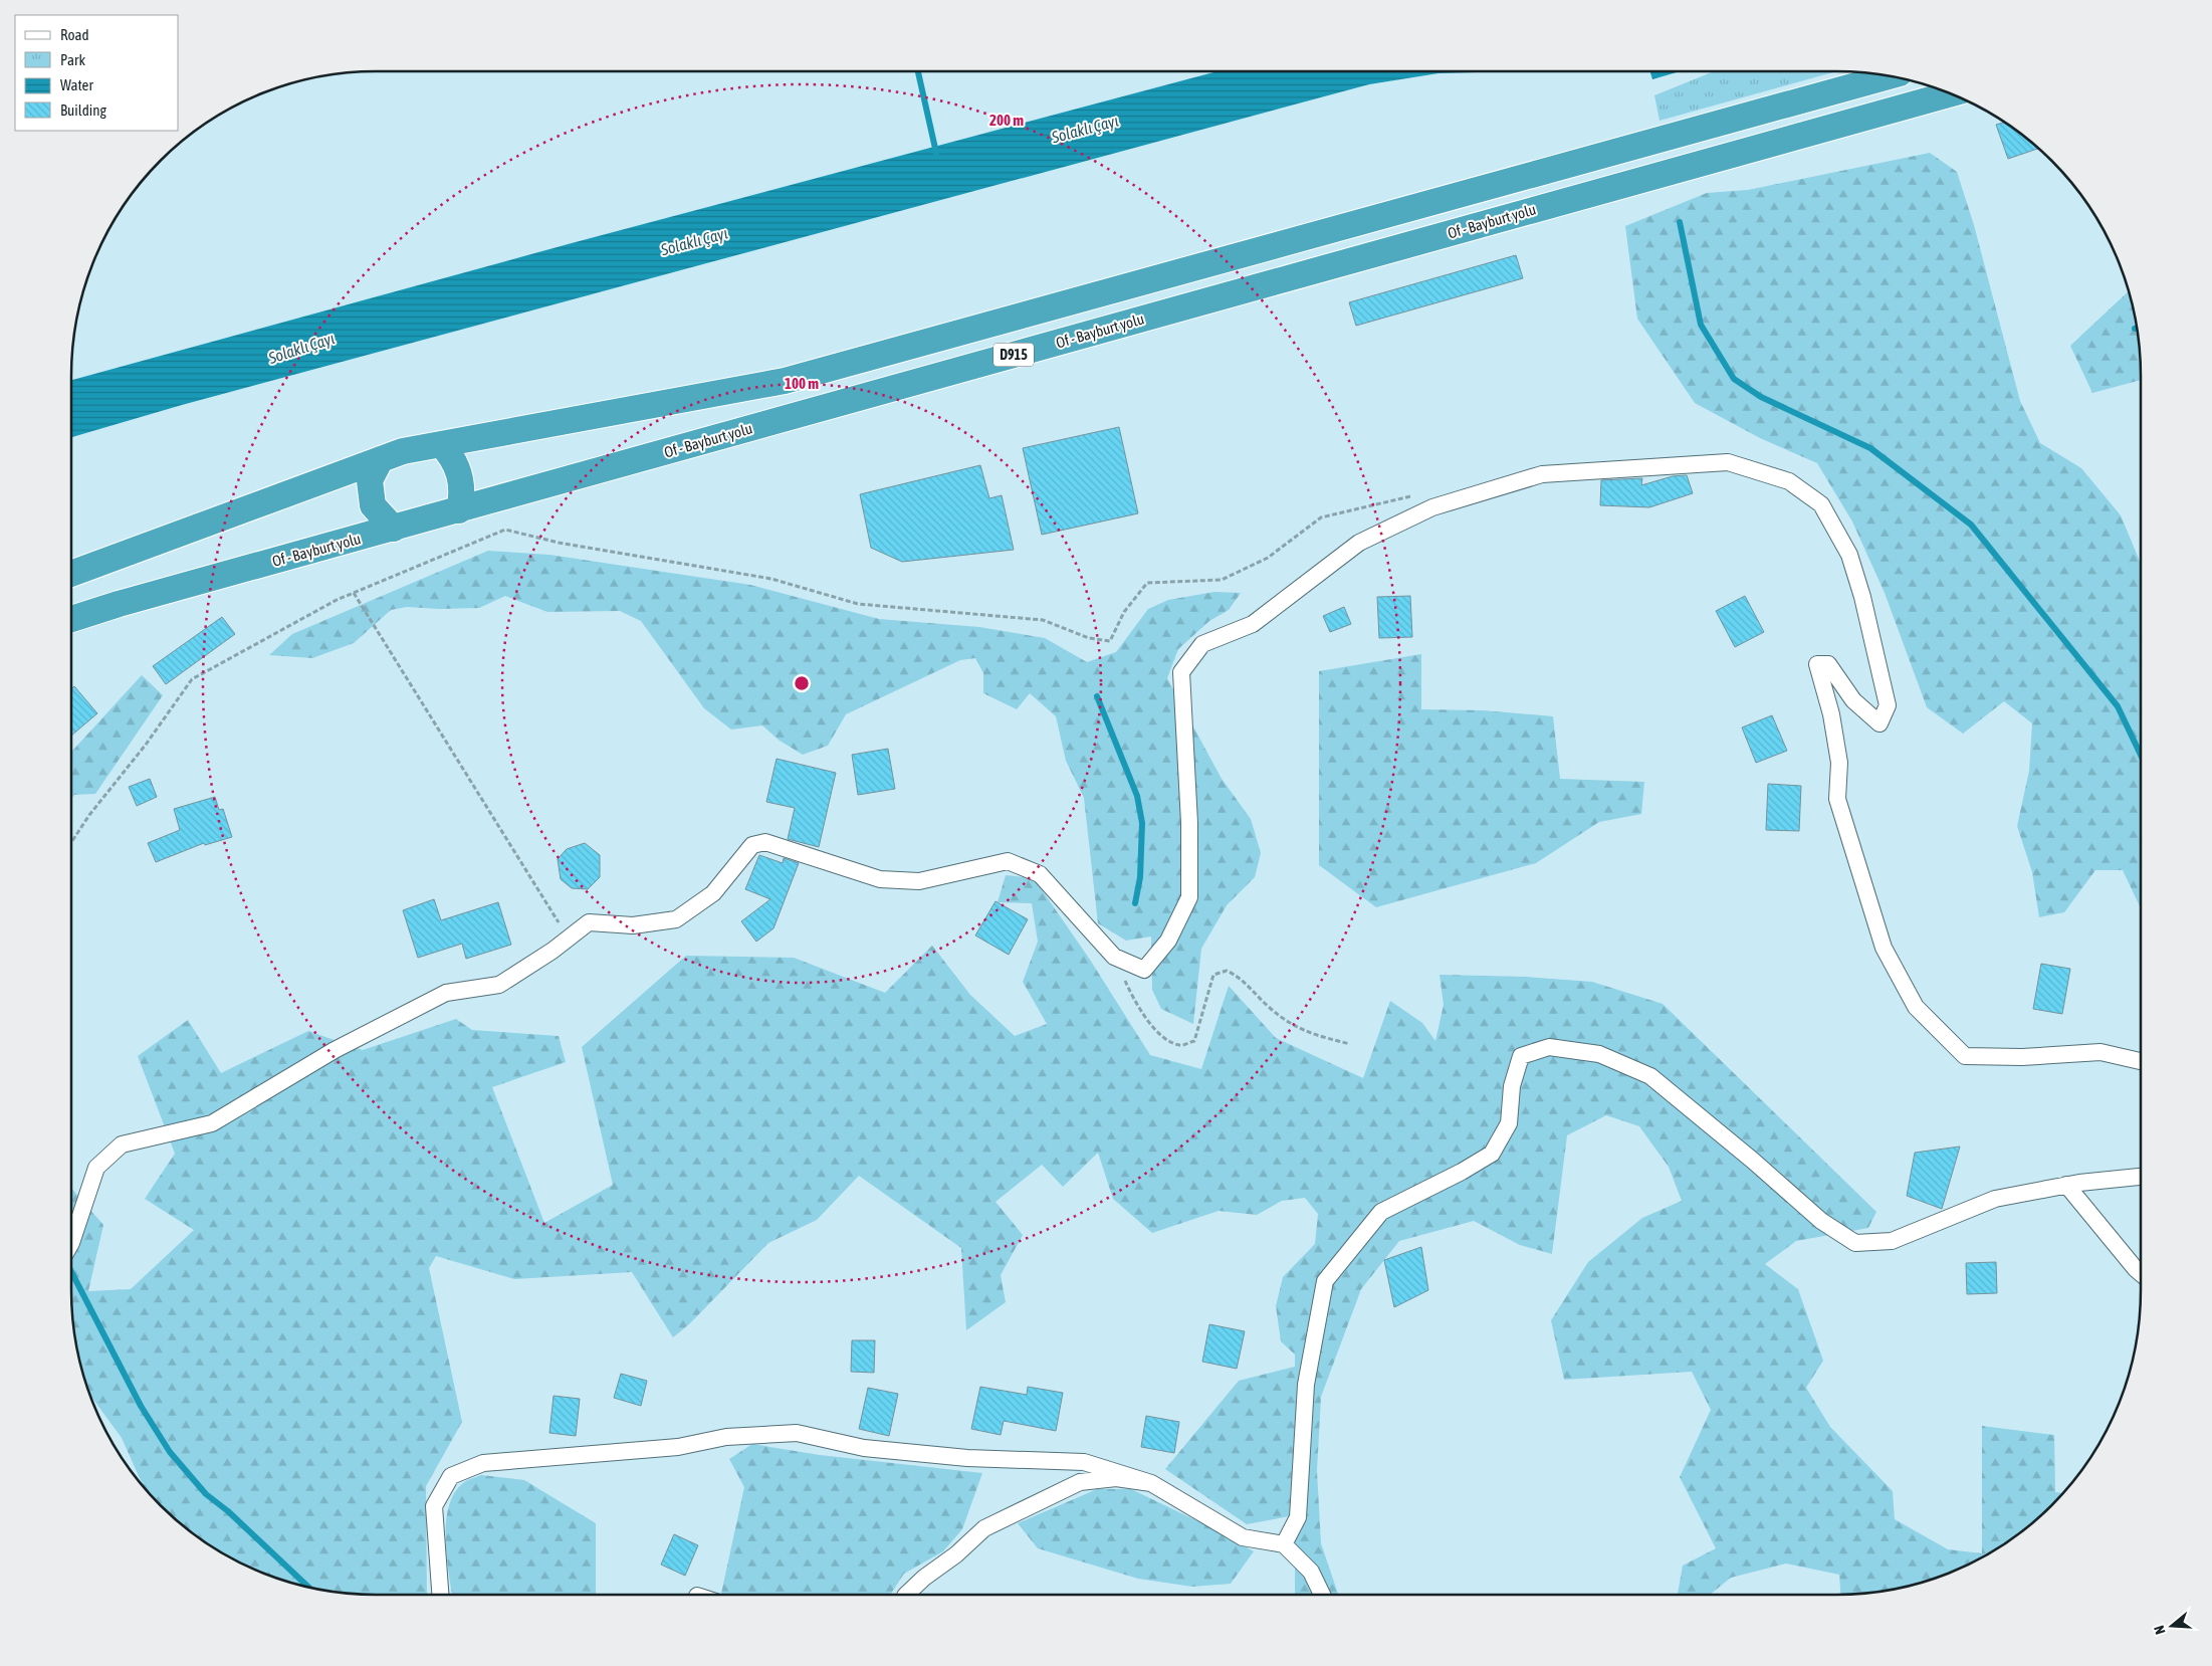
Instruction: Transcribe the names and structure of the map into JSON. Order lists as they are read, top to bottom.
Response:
{
  "streets": {
    "highway": ["Of - Bayburt yolu", "D915"]
  },
  "crossings": [
    ["Of - Bayburt yolu", "D915"]
  ],
  "water": ["Solaklı Çayı"],
  "legend": [
    "Road",
    "Park",
    "Water",
    "Building"
  ],
  "north": "left",
  "rings": ["200 m", "100 m"]
}
